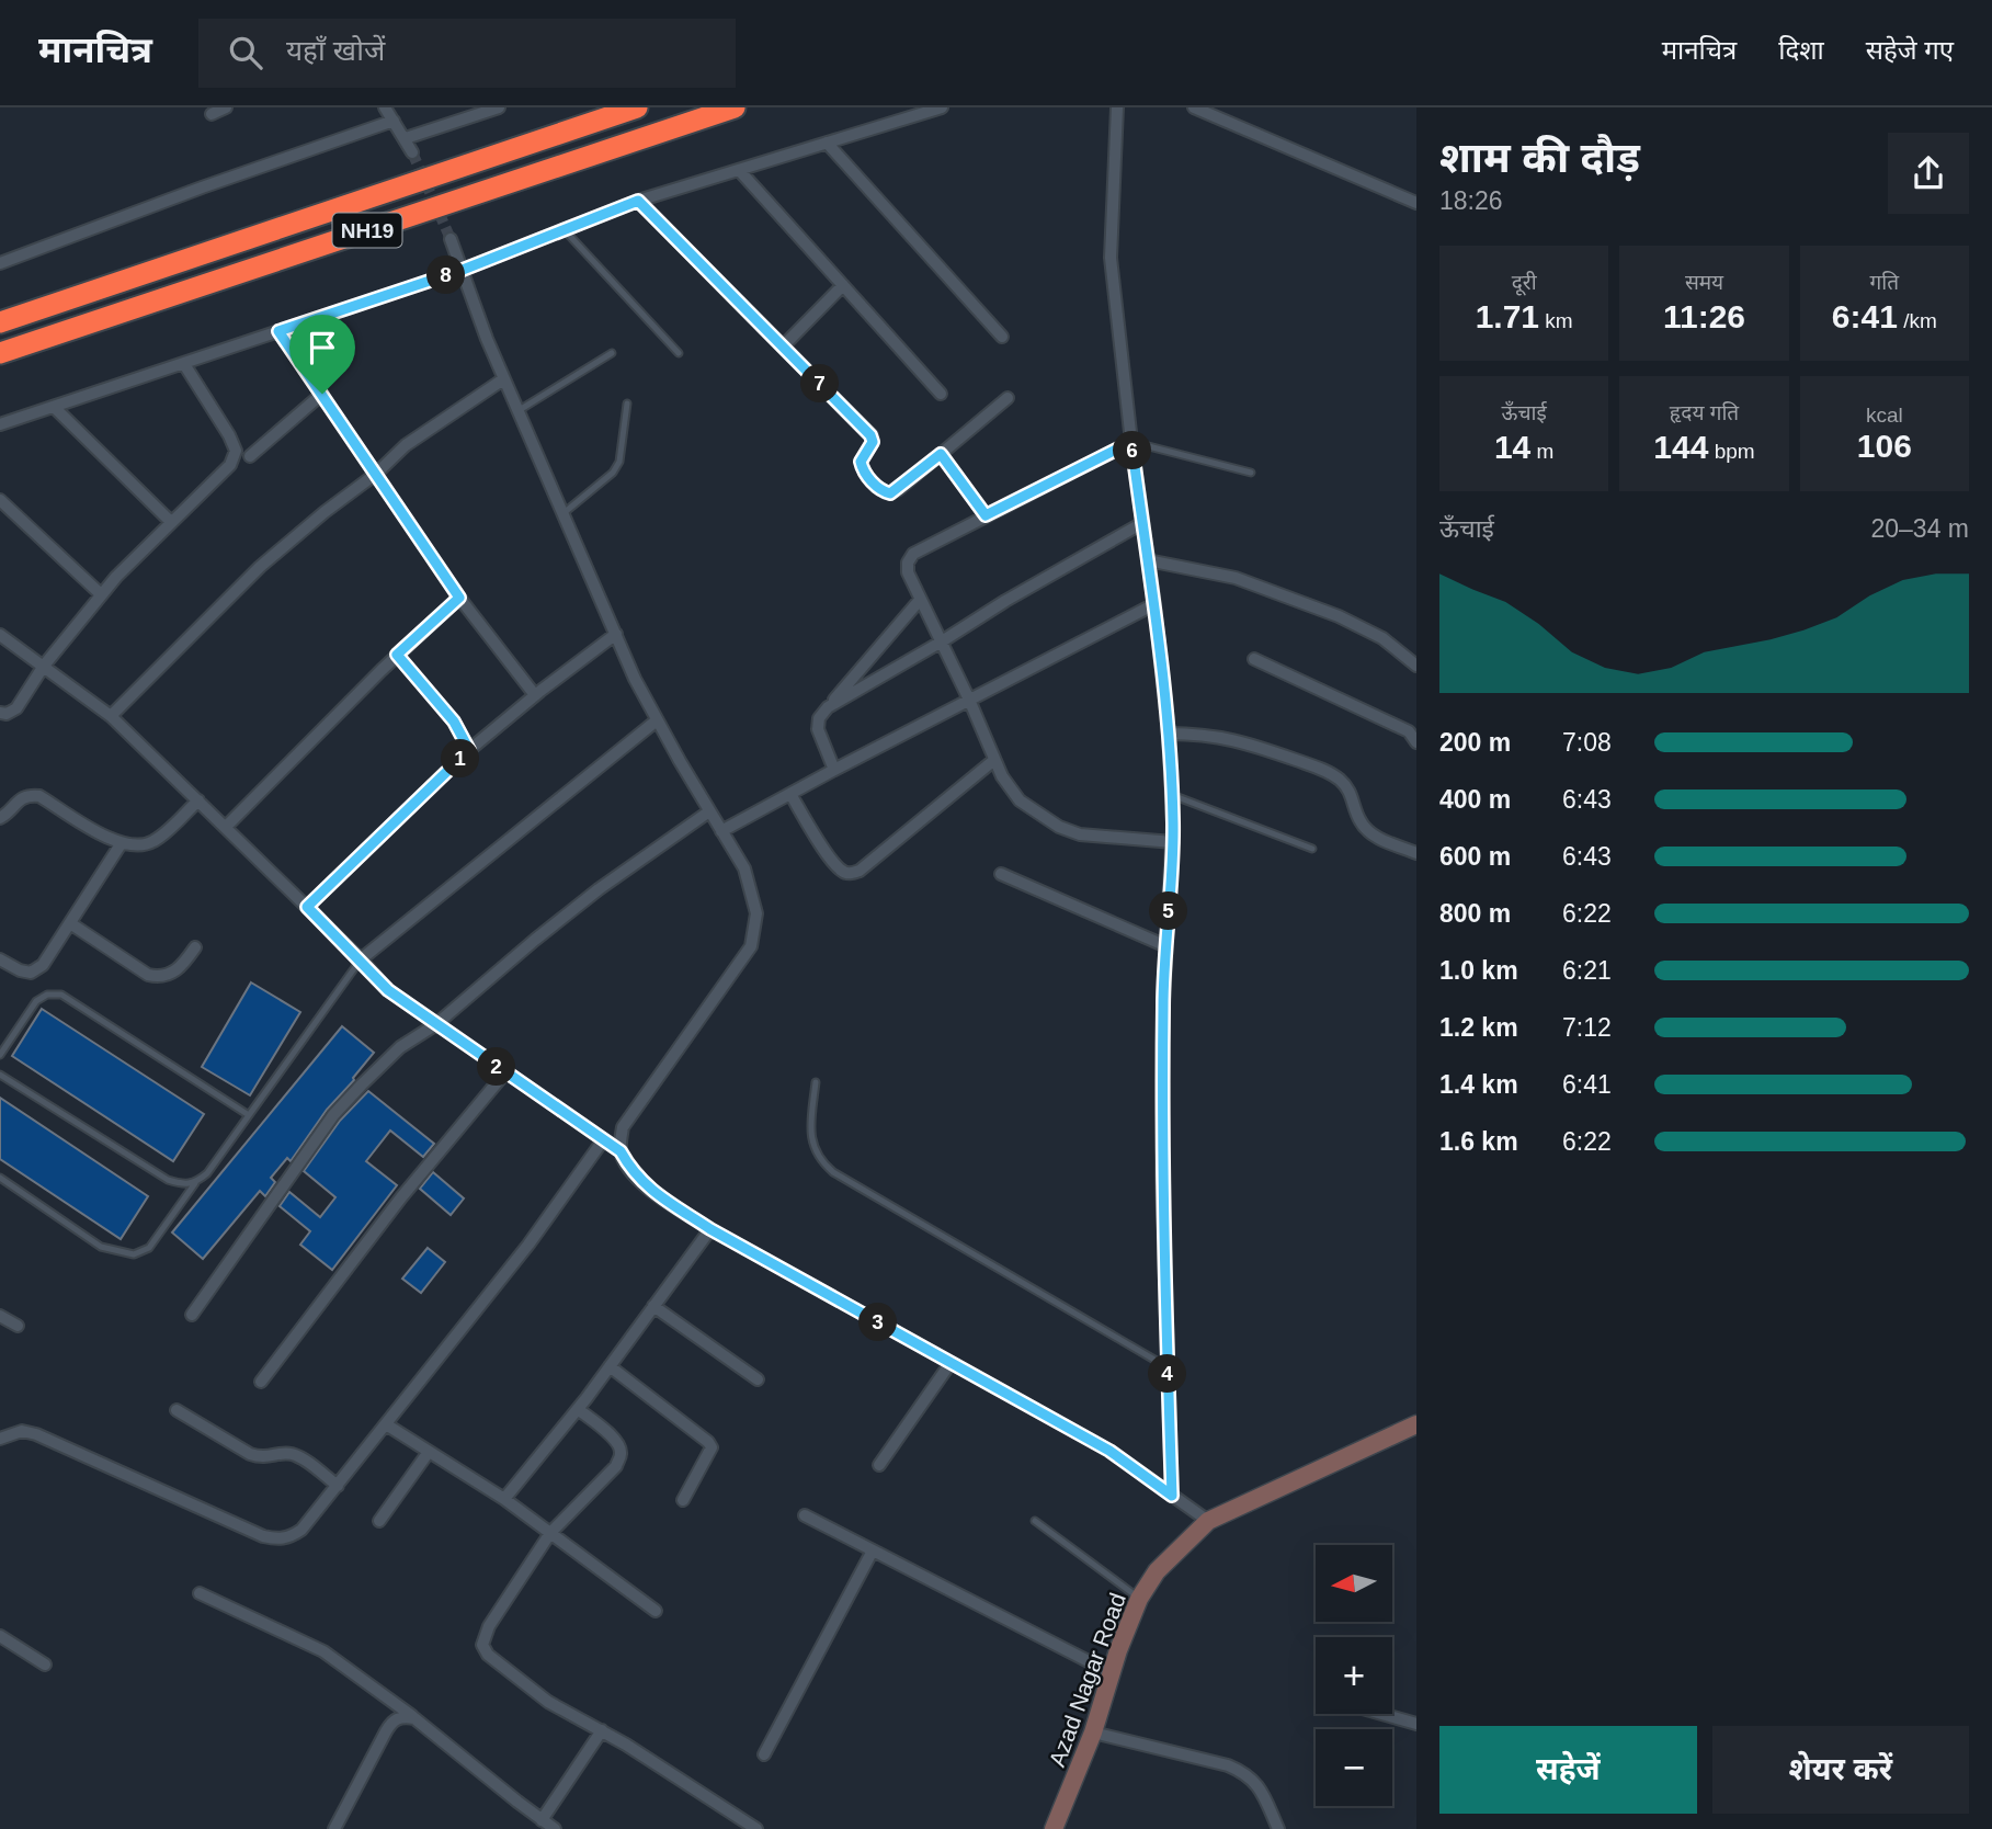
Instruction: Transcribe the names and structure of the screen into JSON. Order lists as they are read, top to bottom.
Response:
{
  "streets": {
    "highway": ["NH19"],
    "street": ["Azad Nagar Road"]
  },
  "north": "left",
  "page": {
    "header": "मानचित्र",
    "search": "यहाँ खोजें",
    "nav": ["मानचित्र", "दिशा", "सहेजे गए"],
    "heading": ["शाम की दौड़", "18:26"],
    "stats": [
      ["दूरी", "1.71 km"],
      ["समय", "11:26"],
      ["गति", "6:41 /km"],
      ["ऊँचाई", "14 m"],
      ["हृदय गति", "144 bpm"],
      ["kcal", "106"]
    ],
    "pins": [
      "8",
      "7",
      "6",
      "1",
      "5",
      "2",
      "3",
      "4"
    ],
    "chart": ["ऊँचाई", "20–34 m"],
    "list": [
      {
        "name": "200 m",
        "note": "7:08"
      },
      {
        "name": "400 m",
        "note": "6:43"
      },
      {
        "name": "600 m",
        "note": "6:43"
      },
      {
        "name": "800 m",
        "note": "6:22"
      },
      {
        "name": "1.0 km",
        "note": "6:21"
      },
      {
        "name": "1.2 km",
        "note": "7:12"
      },
      {
        "name": "1.4 km",
        "note": "6:41"
      },
      {
        "name": "1.6 km",
        "note": "6:22"
      }
    ],
    "map_buttons": ["+", "−"],
    "buttons": ["सहेजें", "शेयर करें"]
  }
}
